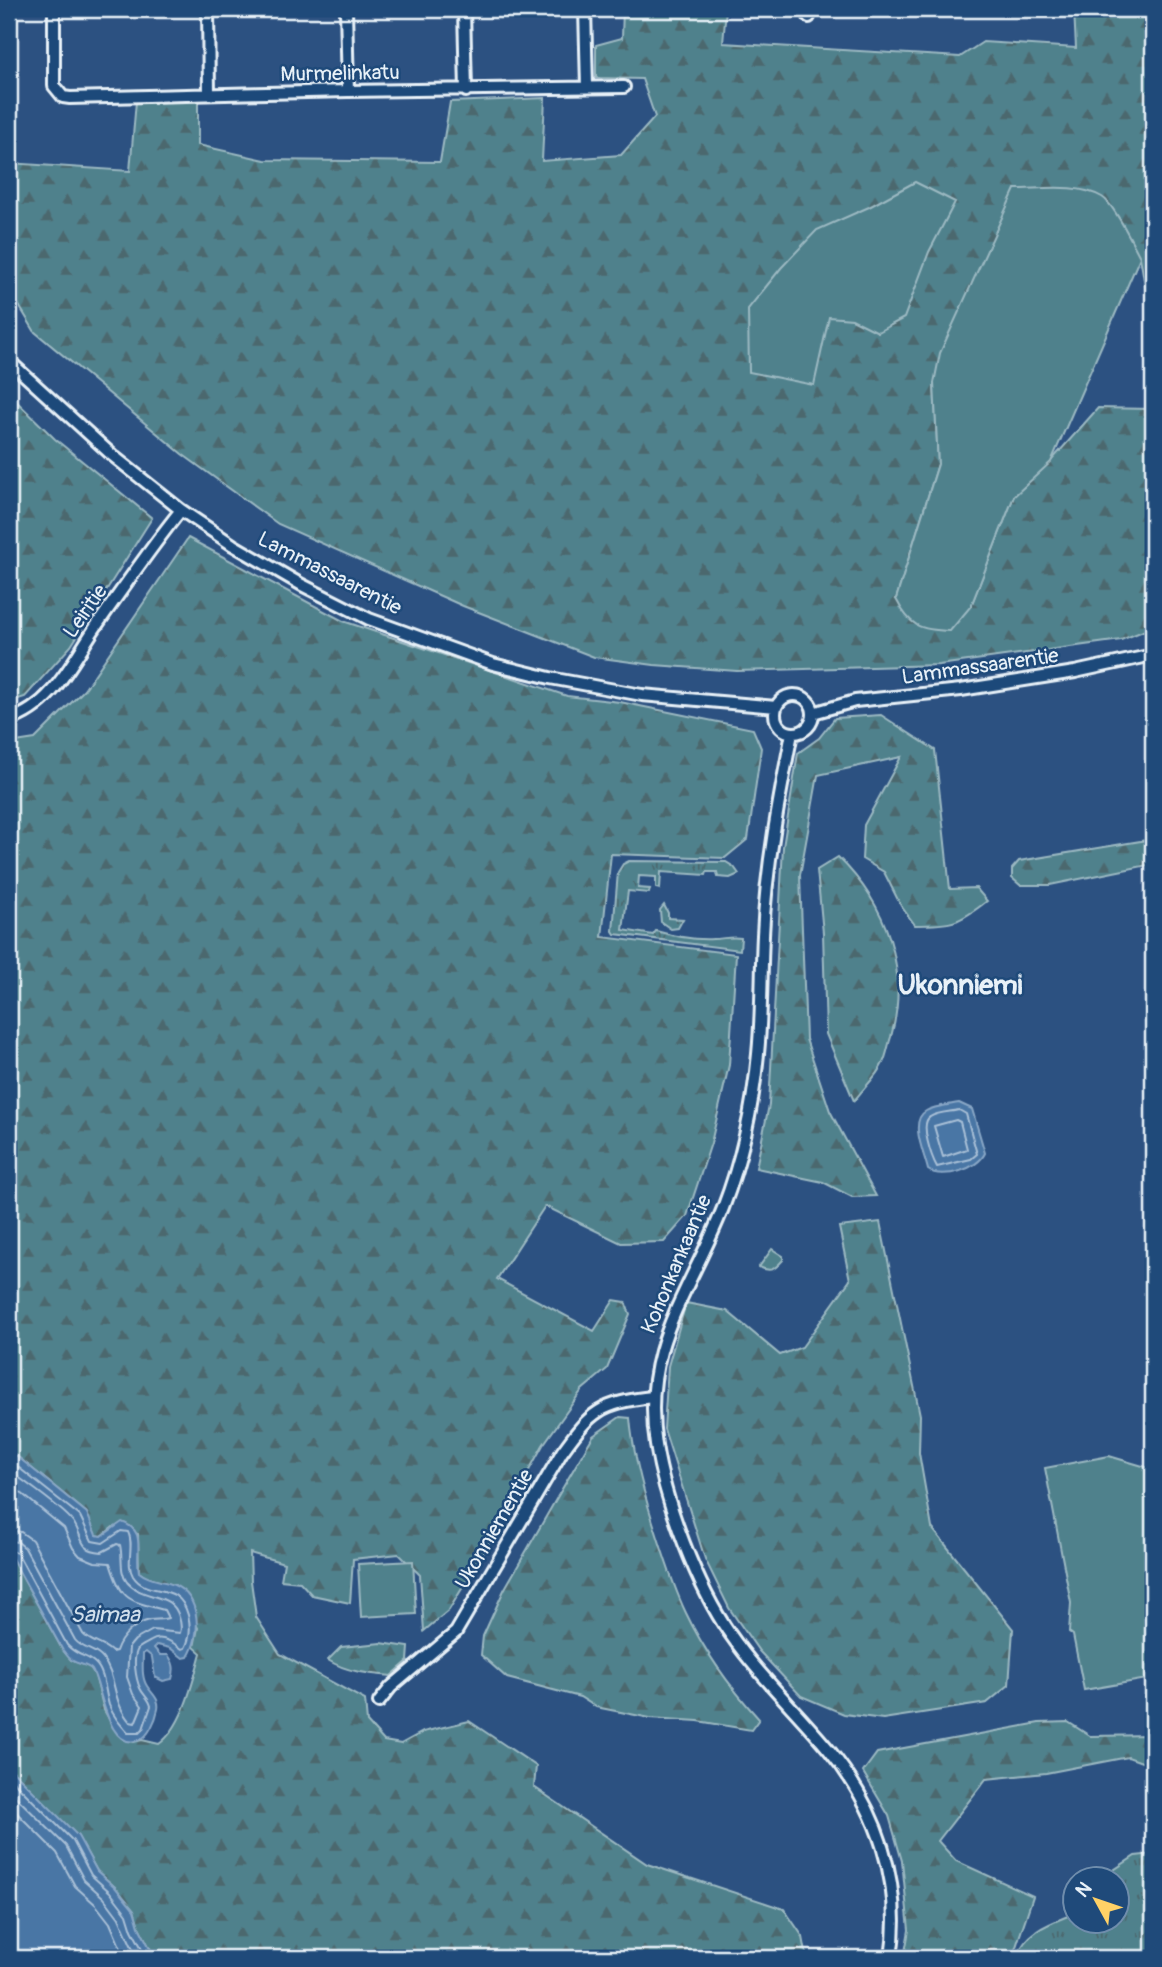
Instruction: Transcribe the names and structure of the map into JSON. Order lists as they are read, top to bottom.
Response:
{
  "streets": {
    "street": [
      "Murmelinkatu",
      "Lammassaarentie",
      "Leiritie",
      "Kohonkankaantie",
      "Ukonniementie"
    ]
  },
  "crossings": [
    ["Lammassaarentie", "Leiritie"],
    ["Lammassaarentie", "Kohonkankaantie"],
    ["Kohonkankaantie", "Ukonniementie"]
  ],
  "districts": ["Ukonniemi"],
  "water": ["Saimaa"],
  "north": "top left"
}
